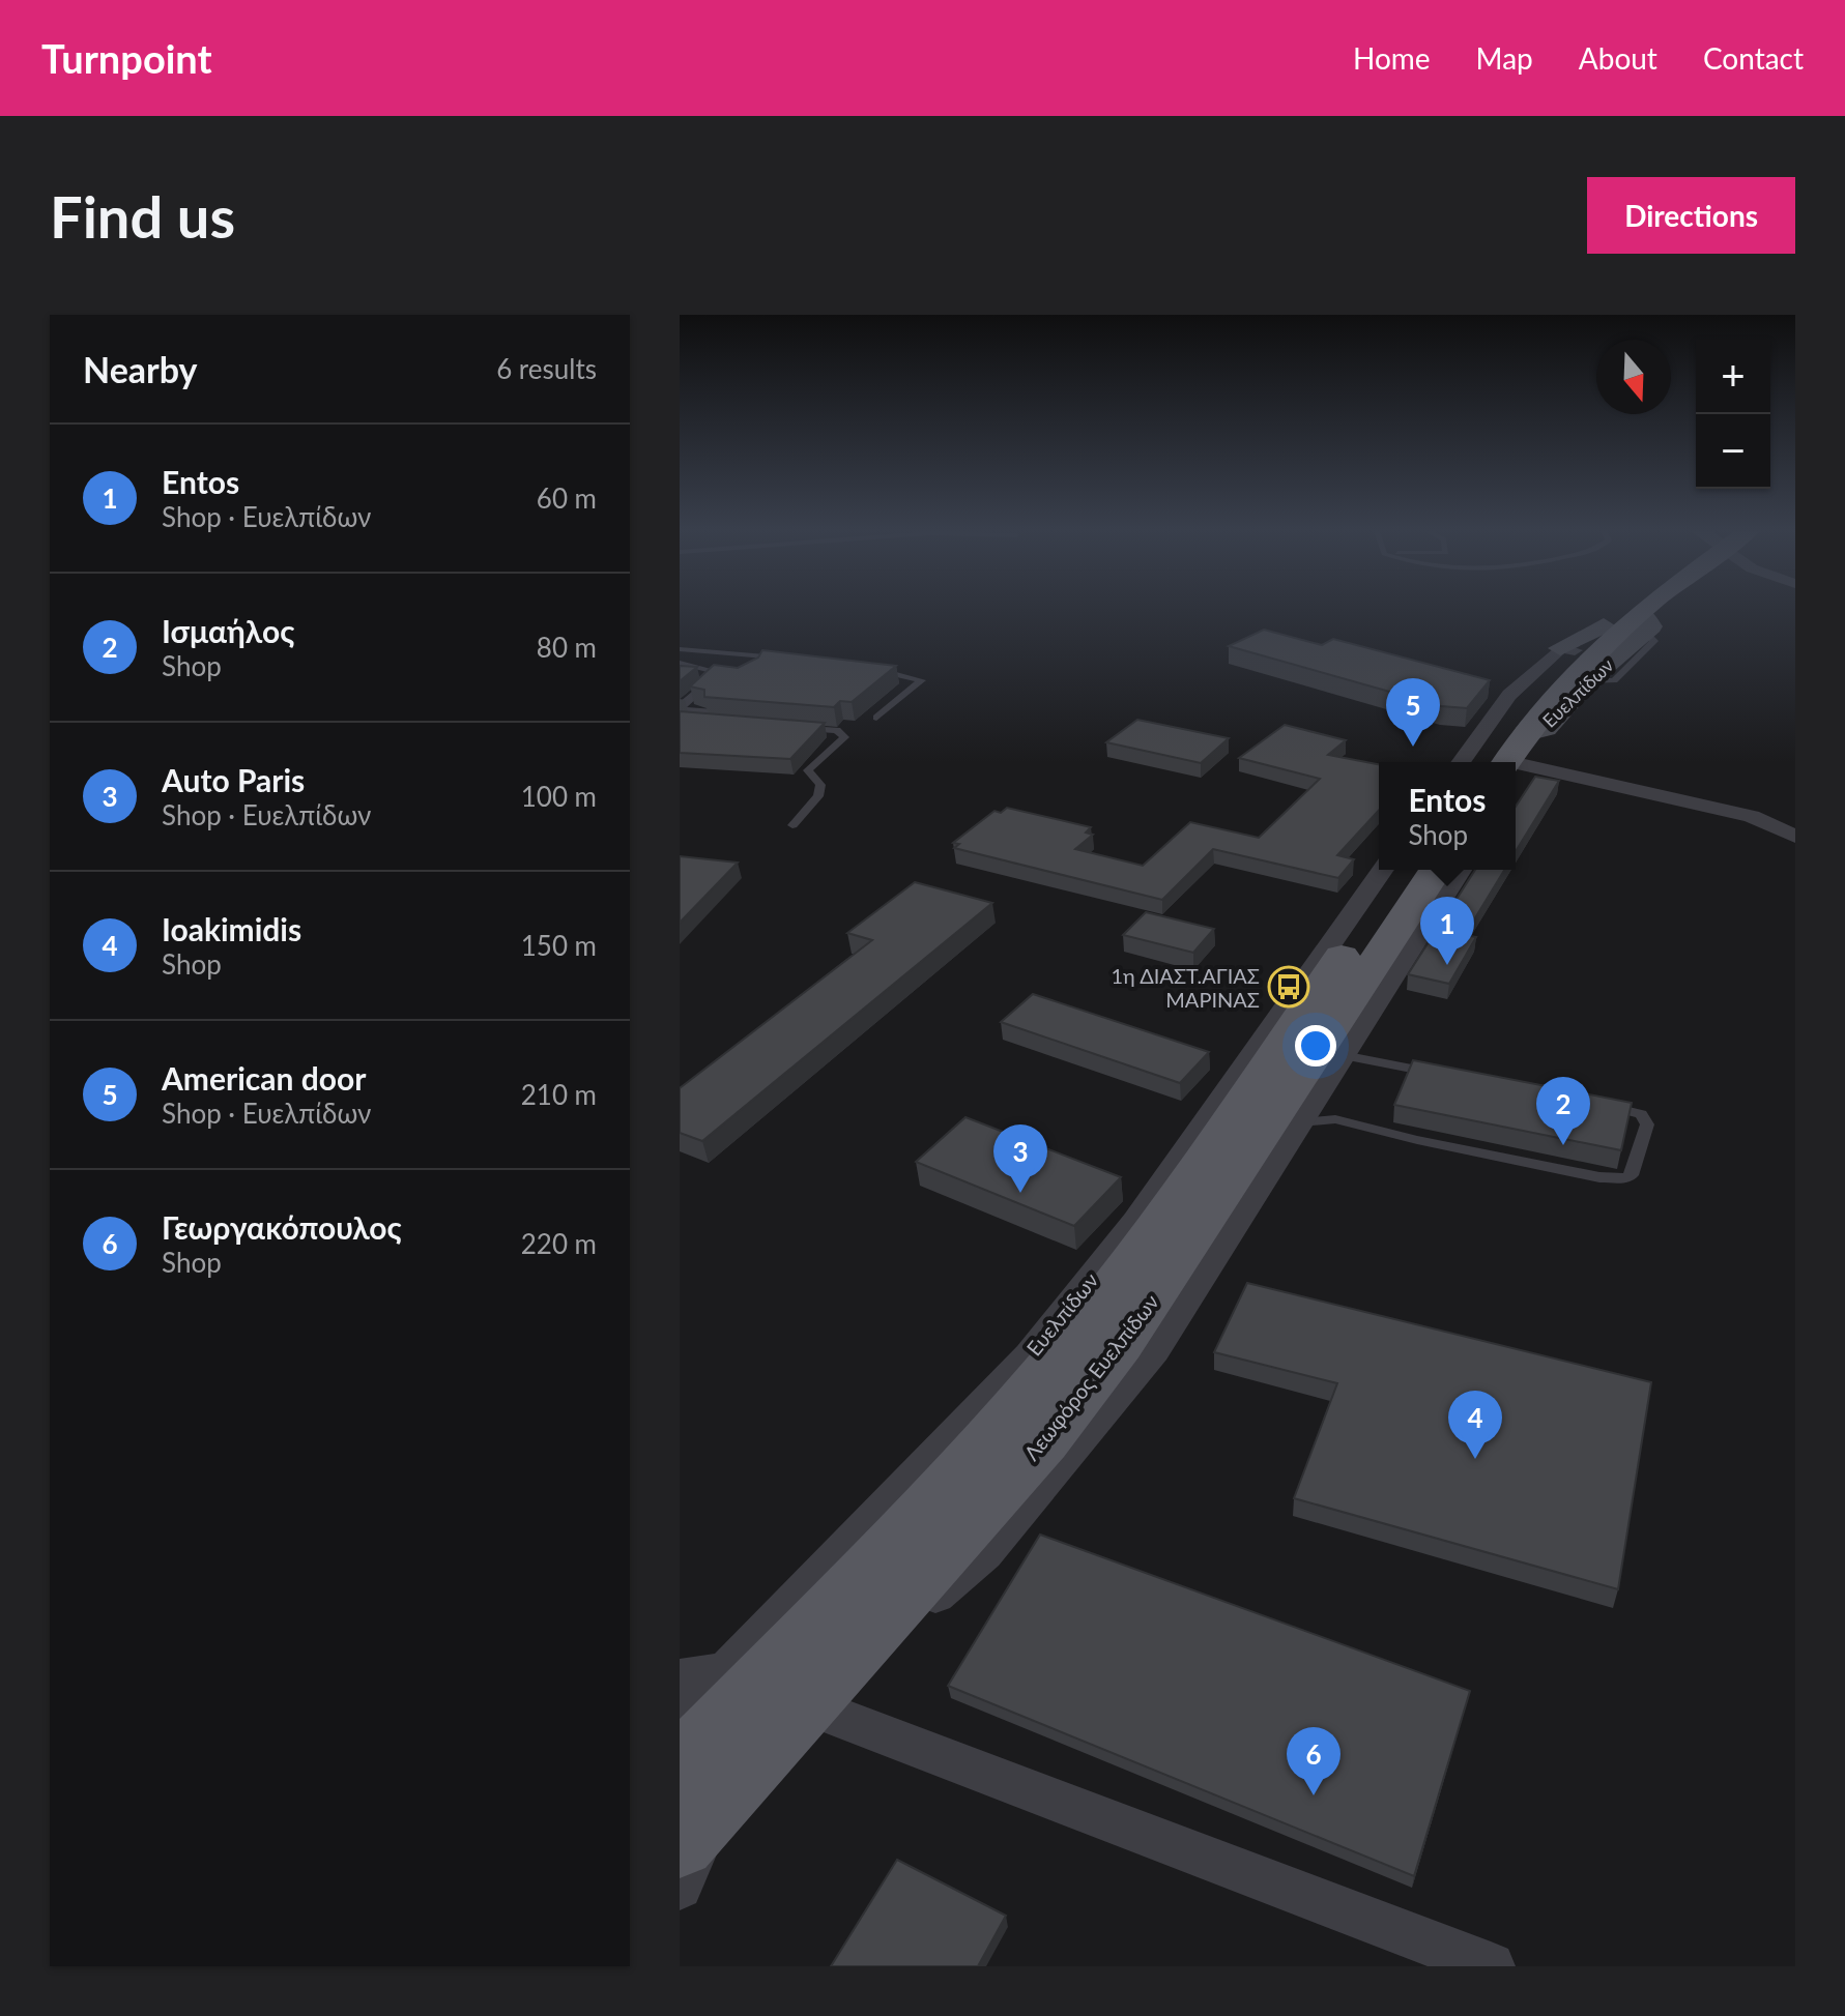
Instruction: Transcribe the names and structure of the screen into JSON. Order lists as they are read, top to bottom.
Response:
{
  "streets": {
    "main road": ["Λεωφόρος Ευελπίδων"],
    "street": ["Ευελπίδων"]
  },
  "crossings": [
    ["Ευελπίδων", "Λεωφόρος Ευελπίδων"]
  ],
  "places": {
    "bus stop": ["1η ΔΙΑΣΤ.ΑΓΙΑΣ ΜΑΡΙΝΑΣ"]
  },
  "north": "bottom",
  "page": {
    "header": "Turnpoint",
    "nav": [
      "Home",
      "Map",
      "About",
      "Contact"
    ],
    "buttons": "Directions",
    "title": "Find us",
    "heading": ["Nearby", "6 results"],
    "map_buttons": ["+", "−"],
    "list": [
      {
        "mark": "1",
        "name": "Entos",
        "note": "Shop · Ευελπίδων",
        "value": "60 m"
      },
      {
        "mark": "2",
        "name": "Ισμαήλος",
        "note": "Shop",
        "value": "80 m"
      },
      {
        "mark": "3",
        "name": "Auto Paris",
        "note": "Shop · Ευελπίδων",
        "value": "100 m"
      },
      {
        "mark": "4",
        "name": "Ioakimidis",
        "note": "Shop",
        "value": "150 m"
      },
      {
        "mark": "5",
        "name": "American door",
        "note": "Shop · Ευελπίδων",
        "value": "210 m"
      },
      {
        "mark": "6",
        "name": "Γεωργακόπουλος",
        "note": "Shop",
        "value": "220 m"
      }
    ],
    "pins": [
      "5",
      "1",
      "2",
      "3",
      "4",
      "6"
    ],
    "popup": ["Entos", "Shop"]
  }
}
